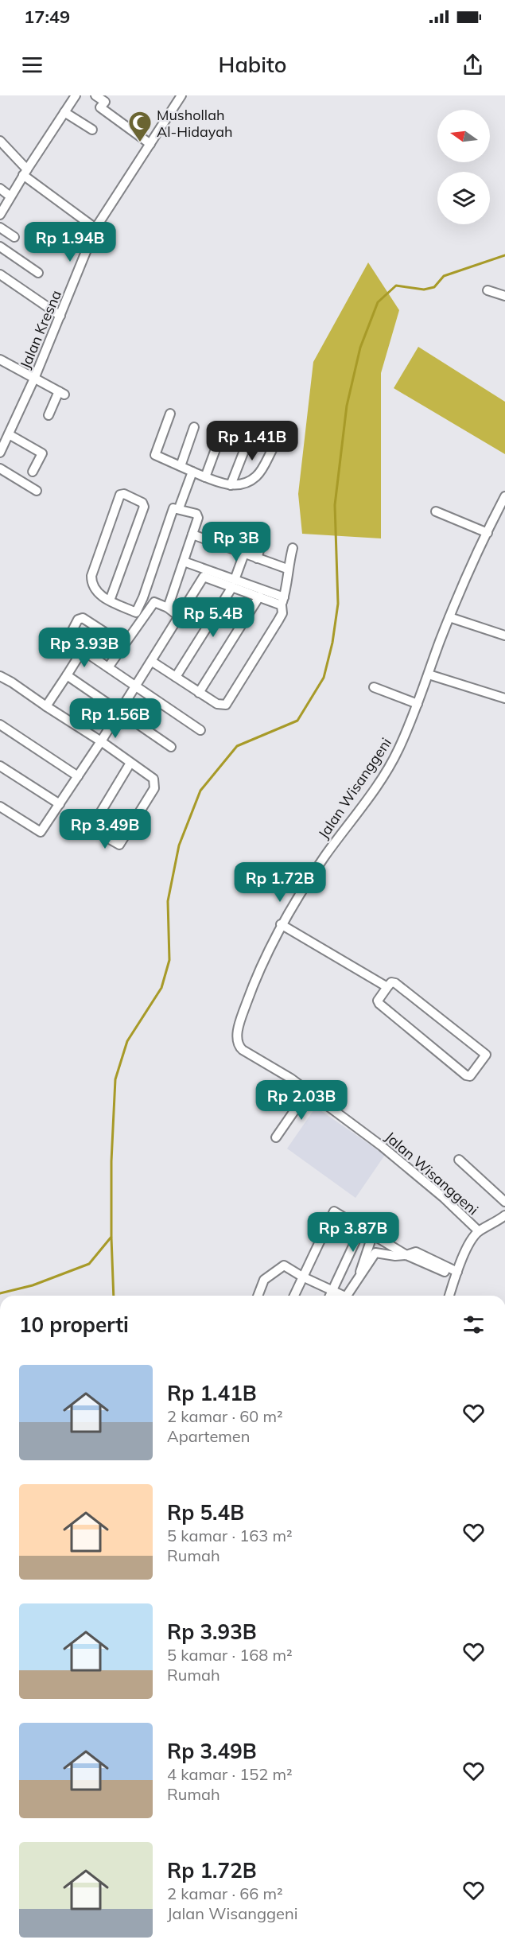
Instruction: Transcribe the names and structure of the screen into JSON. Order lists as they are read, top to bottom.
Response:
{
  "streets": {
    "street": ["Jalan Kresna", "Jalan Wisanggeni"]
  },
  "places": {
    "mosque": ["Mushollah Al-Hidayah"]
  },
  "north": "left",
  "page": {
    "status": "17:49",
    "header": "Habito",
    "price": [
      "Rp 1.94B",
      "Rp 1.41B",
      "Rp 3B",
      "Rp 5.4B",
      "Rp 3.93B",
      "Rp 1.56B",
      "Rp 3.49B",
      "Rp 1.72B",
      "Rp 2.03B",
      "Rp 3.87B"
    ],
    "heading": "10 properti",
    "list": [
      {
        "name": "Rp 1.41B",
        "note": "2 kamar · 60 m² · Apartemen"
      },
      {
        "name": "Rp 5.4B",
        "note": "5 kamar · 163 m² · Rumah"
      },
      {
        "name": "Rp 3.93B",
        "note": "5 kamar · 168 m² · Rumah"
      },
      {
        "name": "Rp 3.49B",
        "note": "4 kamar · 152 m² · Rumah"
      },
      {
        "name": "Rp 1.72B",
        "note": "2 kamar · 66 m² · Jalan Wisanggeni"
      }
    ]
  }
}
